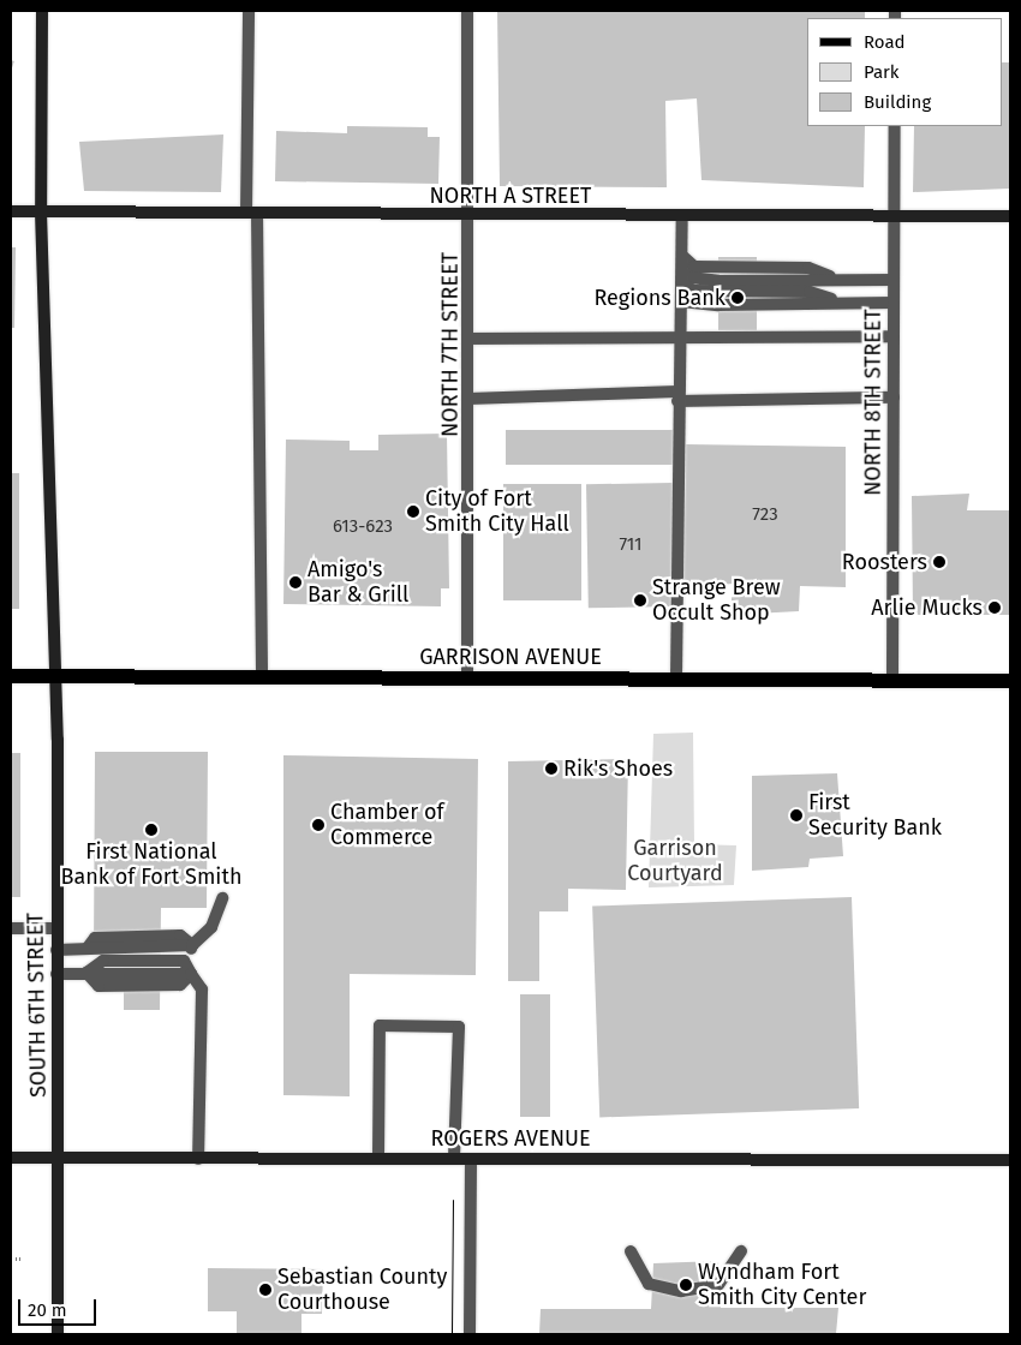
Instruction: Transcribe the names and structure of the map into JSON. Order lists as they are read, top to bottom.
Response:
{
  "streets": {
    "main road": ["GARRISON AVENUE"],
    "street": [
      "NORTH A STREET",
      "NORTH 7TH STREET",
      "NORTH 8TH STREET",
      "SOUTH 6TH STREET",
      "ROGERS AVENUE"
    ]
  },
  "crossings": [
    ["NORTH A STREET", "NORTH 7TH STREET"],
    ["NORTH A STREET", "NORTH 8TH STREET"],
    ["NORTH A STREET", "SOUTH 6TH STREET"],
    ["NORTH 7TH STREET", "GARRISON AVENUE"],
    ["NORTH 8TH STREET", "GARRISON AVENUE"],
    ["GARRISON AVENUE", "SOUTH 6TH STREET"],
    ["SOUTH 6TH STREET", "ROGERS AVENUE"]
  ],
  "parks": ["Garrison Courtyard"],
  "places": [
    "Regions Bank",
    "City of Fort Smith City Hall",
    "Roosters",
    "Amigo's Bar & Grill",
    "Strange Brew Occult Shop",
    "Arlie Mucks",
    "Rik's Shoes",
    "First Security Bank",
    "Chamber of Commerce",
    "First National Bank of Fort Smith",
    "Wyndham Fort Smith City Center",
    "Sebastian County Courthouse"
  ],
  "house_numbers": ["723", "613-623", "711"],
  "legend": ["Road", "Park", "Building"],
  "scale_bar": "20 m"
}
